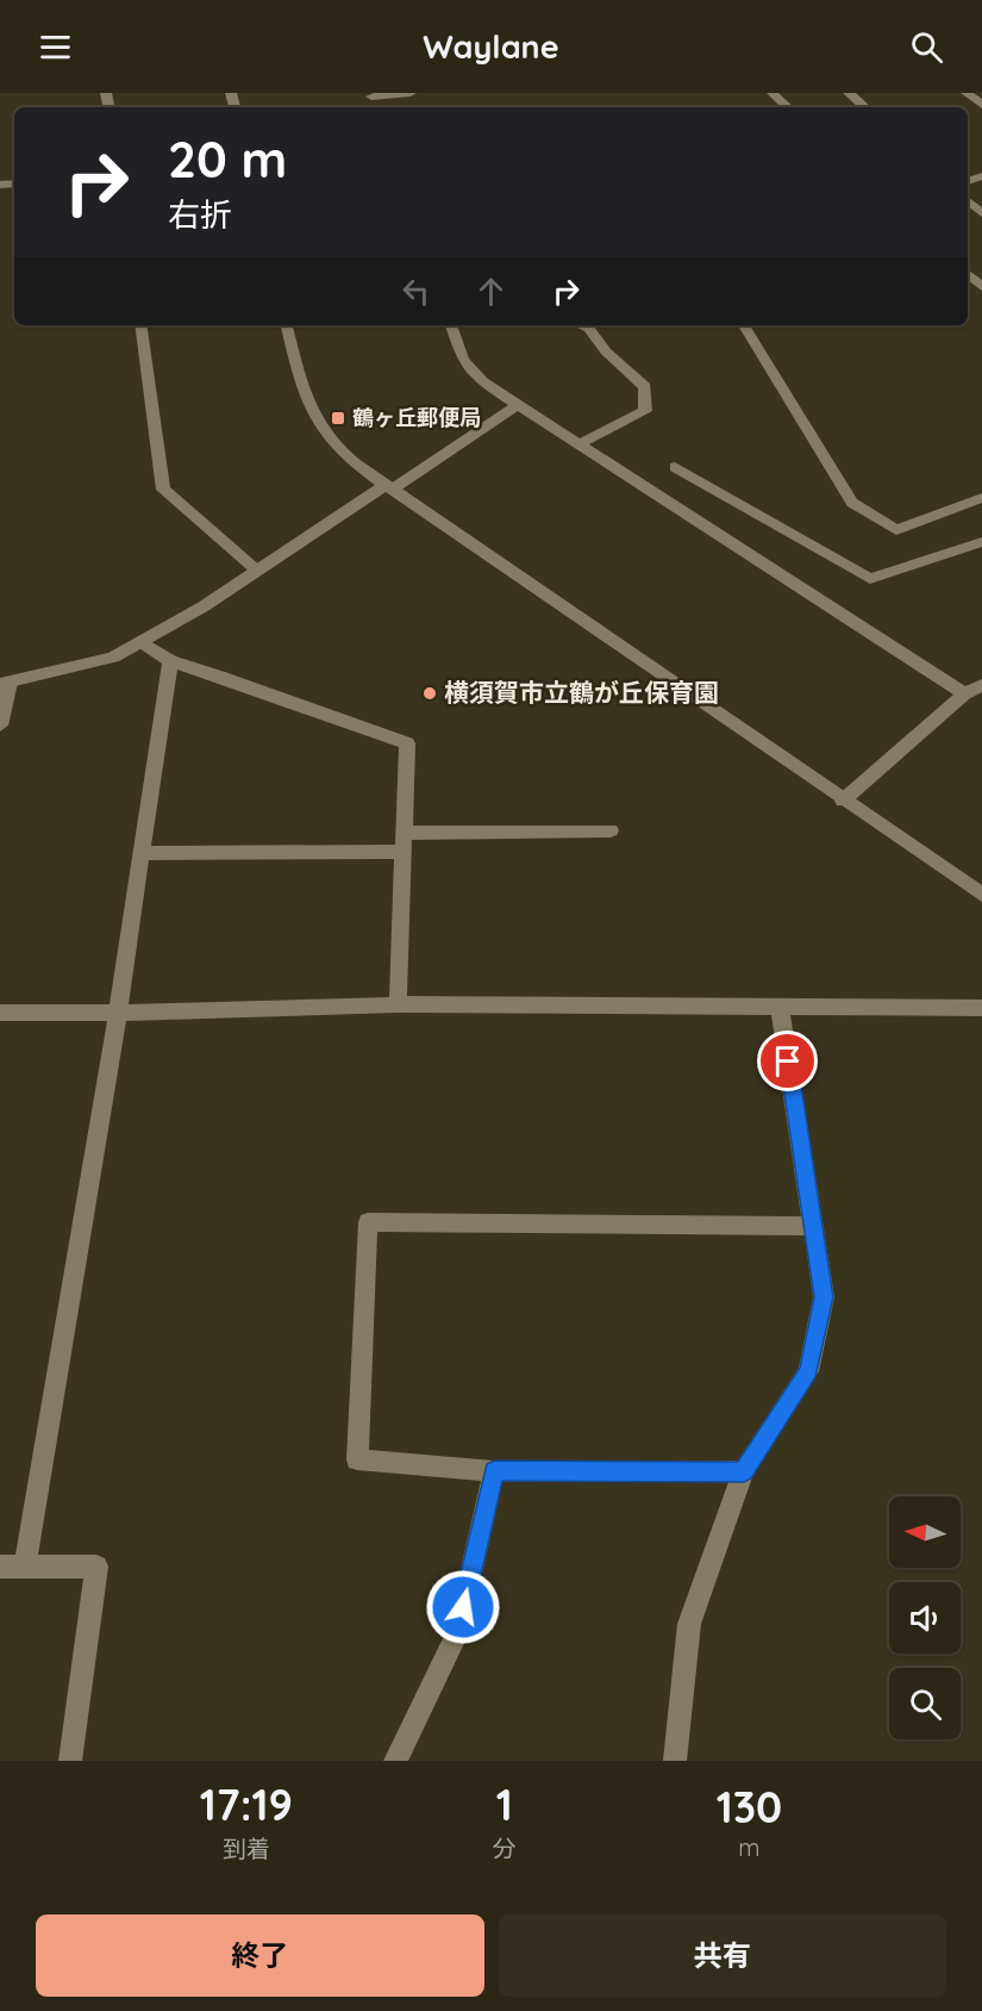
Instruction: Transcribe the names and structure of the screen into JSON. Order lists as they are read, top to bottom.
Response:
{
  "places": {
    "transit": ["鶴ヶ丘郵便局"],
    "other": ["横須賀市立鶴が丘保育園"]
  },
  "north": "left",
  "page": {
    "header": "Waylane",
    "turn": ["20 m", "右折"],
    "eta": [
      "17:19",
      "到着",
      "1",
      "分",
      "130",
      "m"
    ],
    "buttons": ["終了", "共有"]
  }
}
